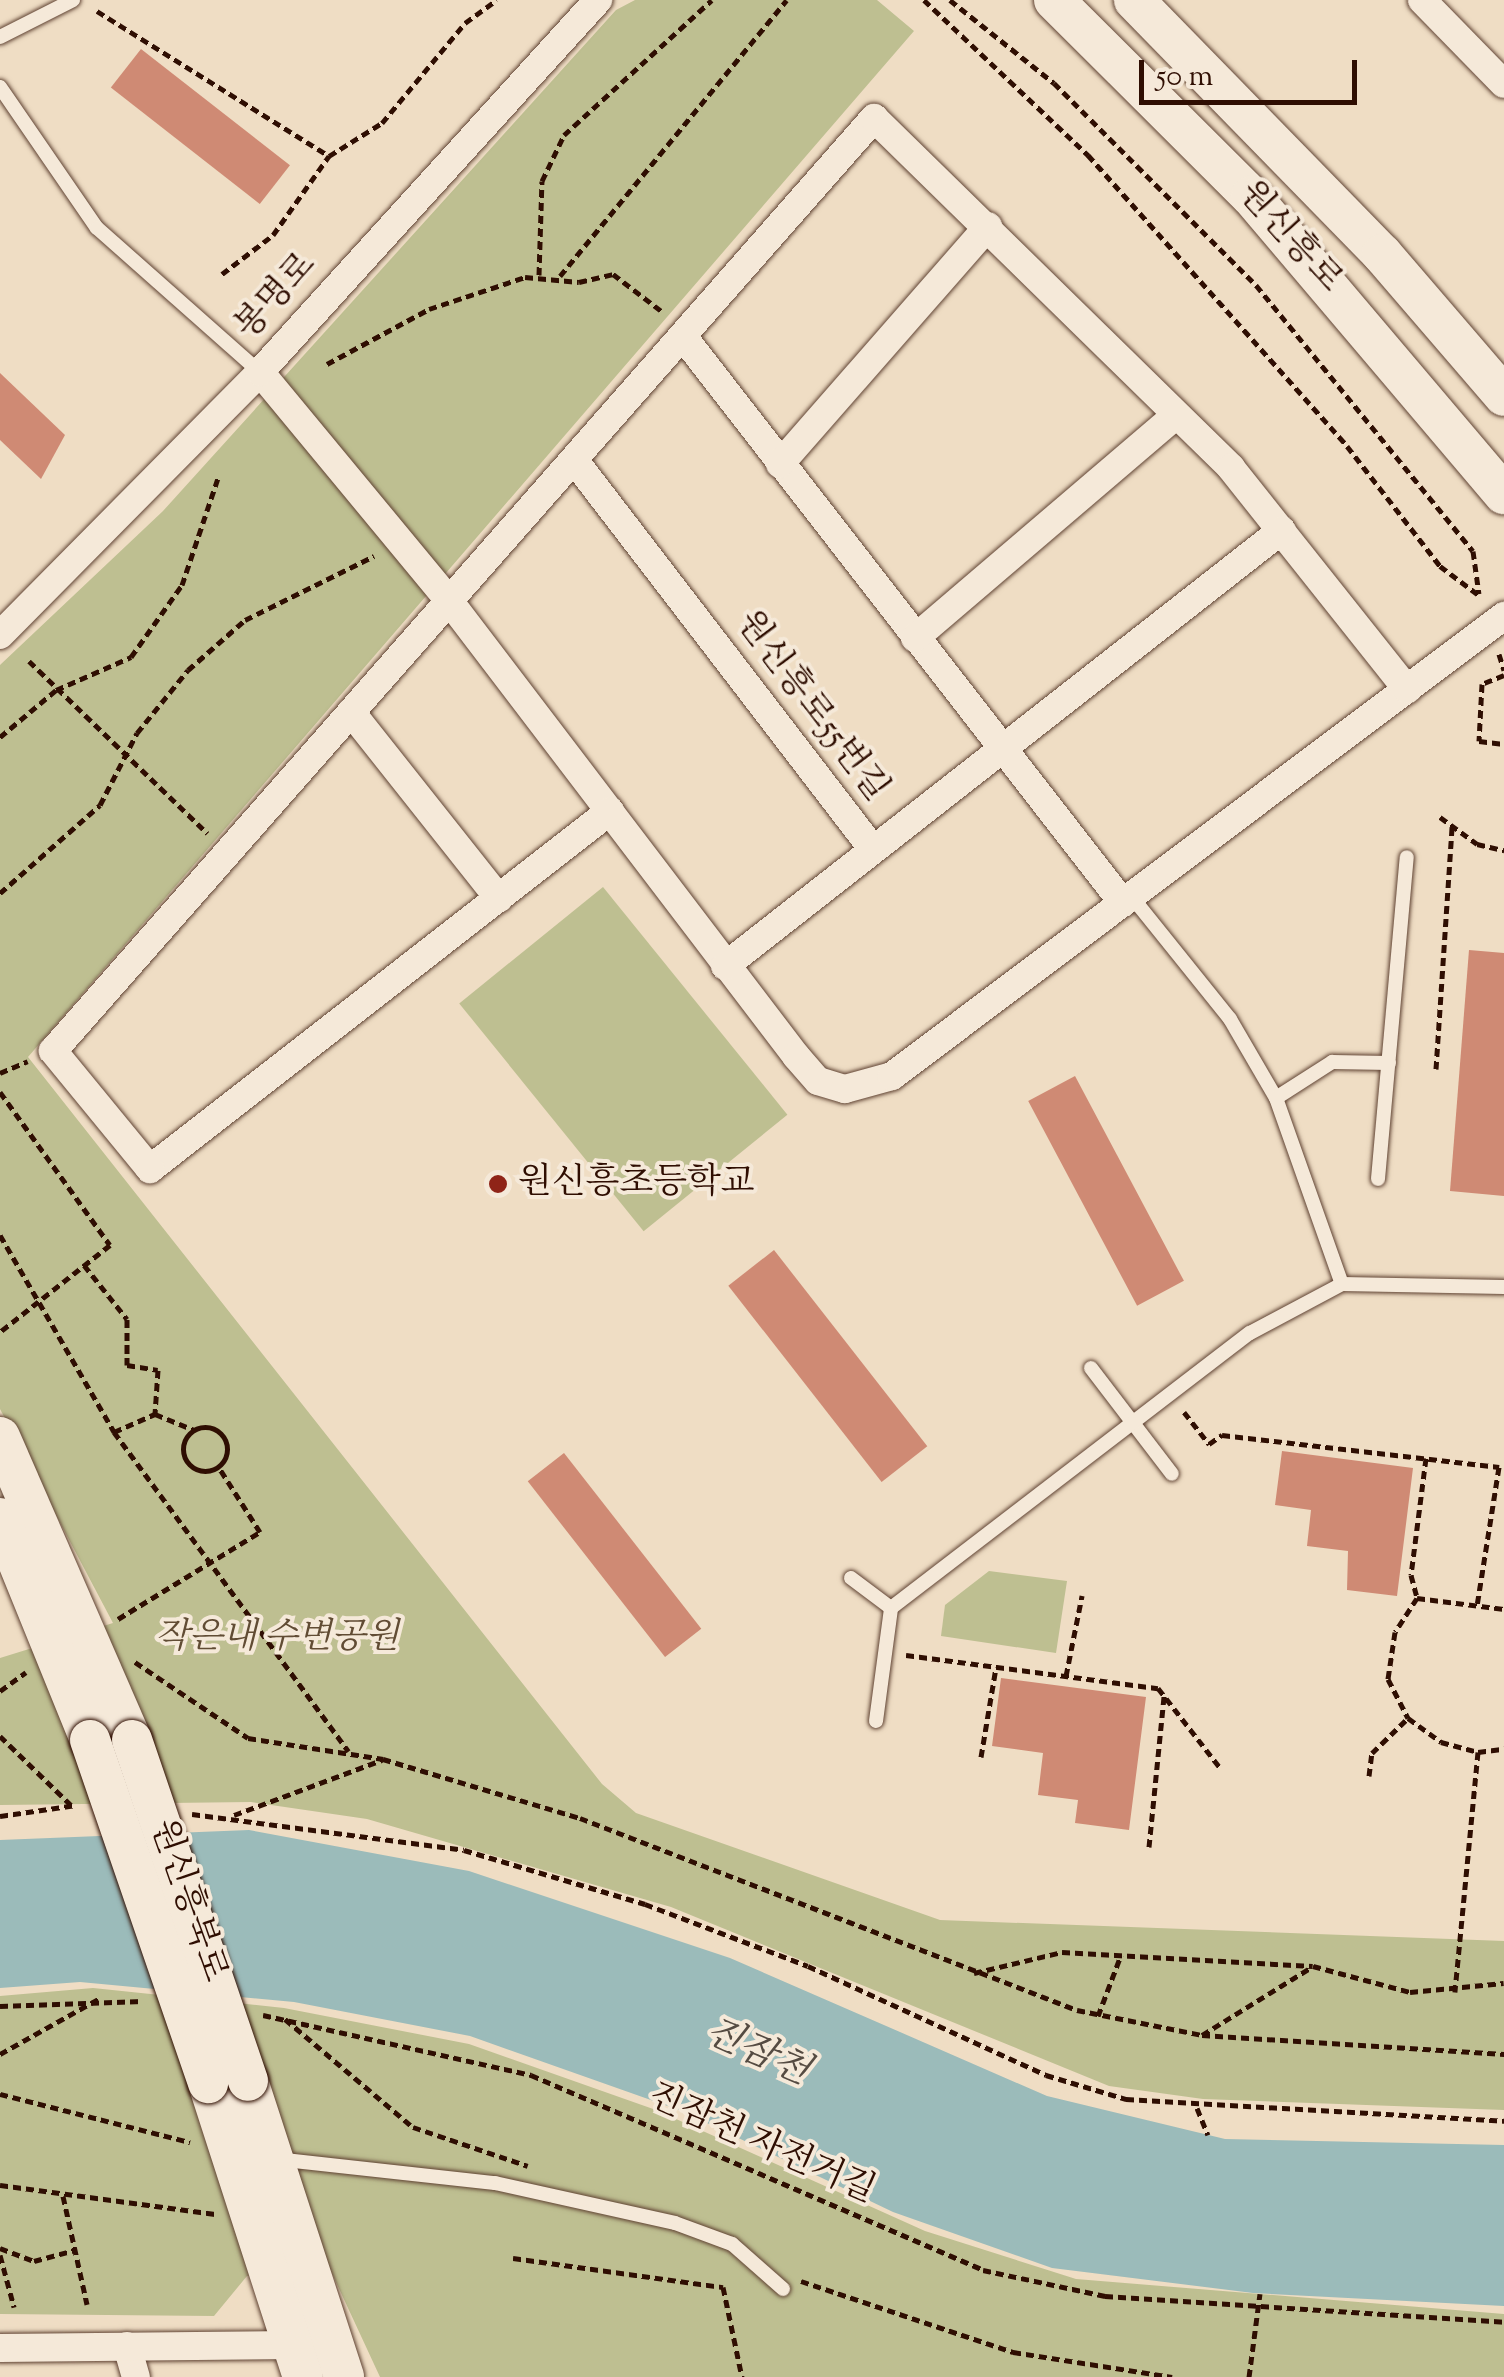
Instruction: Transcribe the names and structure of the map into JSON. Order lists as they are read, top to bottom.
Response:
{
  "streets": {
    "street": [
      "원신흥로",
      "봉명로",
      "원신흥로55번길",
      "원신흥북로"
    ],
    "path": ["진잠천 자전거길"]
  },
  "water": ["진잠천"],
  "parks": ["작은내 수변공원"],
  "places": ["원신흥초등학교"],
  "scale_bar": "50 m"
}
